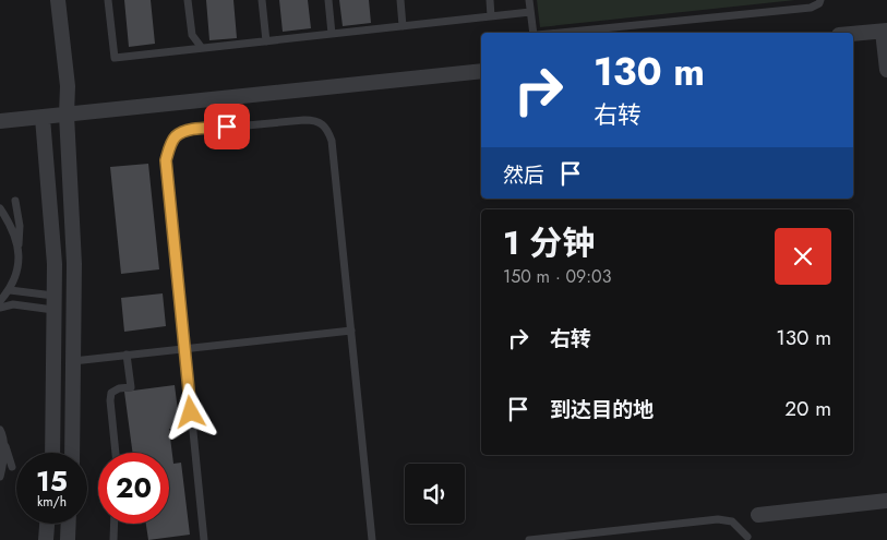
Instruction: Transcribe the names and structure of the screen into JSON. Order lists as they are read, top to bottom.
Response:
{
  "page": {
    "turn": ["130 m", "右转"],
    "then": "然后",
    "heading": ["1 分钟", "150 m · 09:03"],
    "list": [
      {
        "name": "右转",
        "value": "130 m"
      },
      {
        "name": "到达目的地",
        "value": "20 m"
      }
    ],
    "speed": "15 km/h",
    "limit": "20"
  }
}
